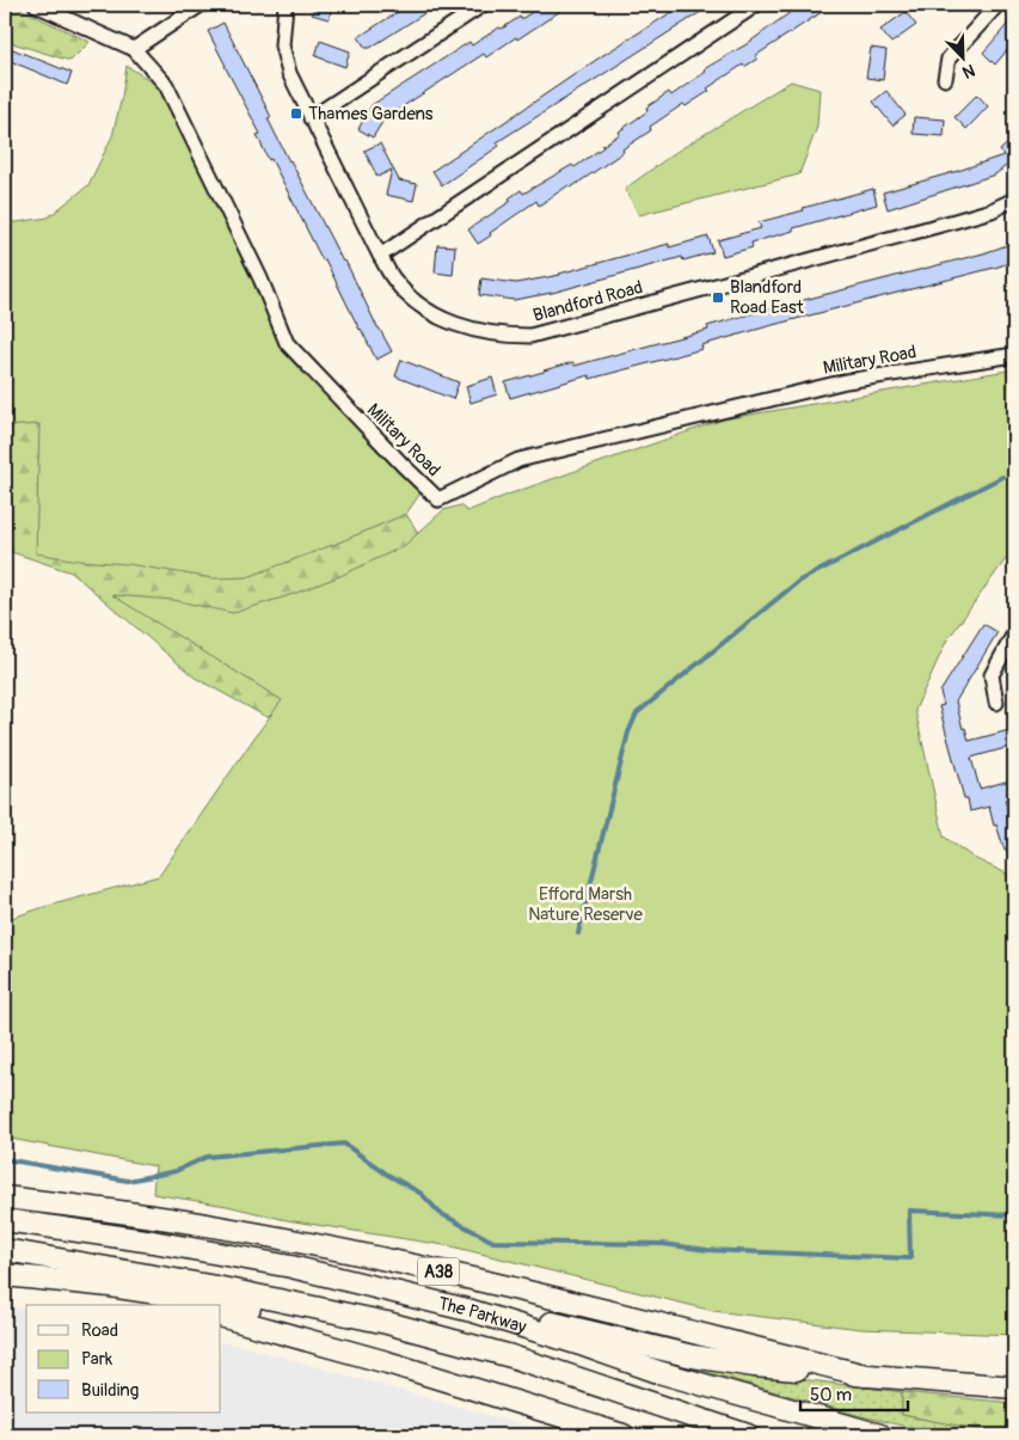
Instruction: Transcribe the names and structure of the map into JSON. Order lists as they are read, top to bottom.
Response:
{
  "streets": {
    "highway": ["A38", "The Parkway"],
    "street": ["Blandford Road", "Military Road"]
  },
  "crossings": [
    ["A38", "The Parkway"]
  ],
  "parks": ["Efford Marsh Nature Reserve"],
  "places": {
    "transit": ["Thames Gardens", "Blandford Road East"]
  },
  "legend": ["Road", "Park", "Building"],
  "scale_bar": "50 m",
  "north": "bottom right"
}
